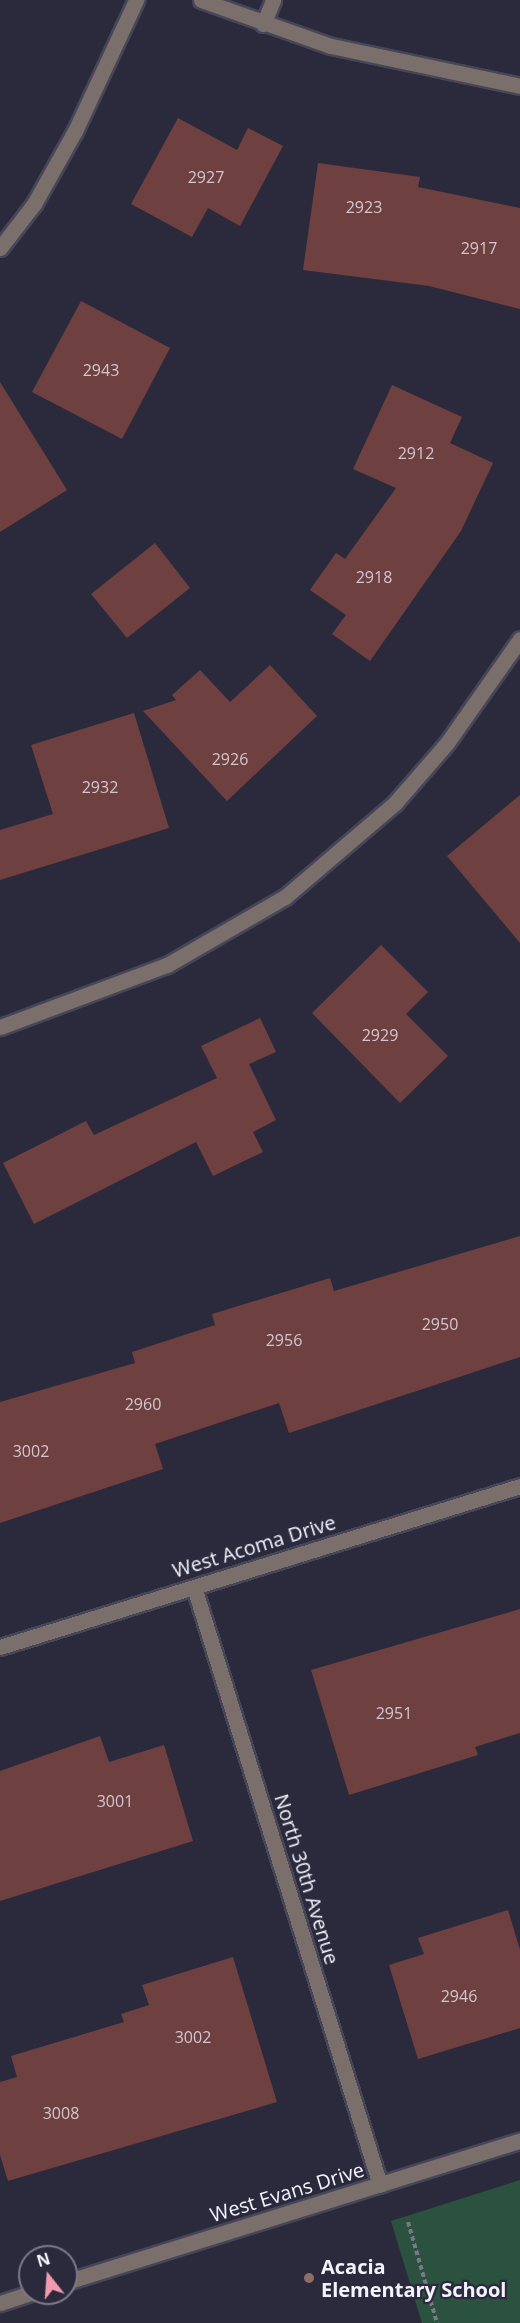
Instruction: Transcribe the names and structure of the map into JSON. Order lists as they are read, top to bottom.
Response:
{
  "streets": {
    "street": ["West Acoma Drive", "North 30th Avenue", "West Evans Drive"]
  },
  "crossings": [
    ["West Acoma Drive", "North 30th Avenue"],
    ["North 30th Avenue", "West Evans Drive"]
  ],
  "places": ["Acacia Elementary School"],
  "house_numbers": [
    "2927",
    "2923",
    "2917",
    "2943",
    "2912",
    "2918",
    "2926",
    "2932",
    "2929",
    "2950",
    "2956",
    "2960",
    "3002",
    "2951",
    "3001",
    "2946",
    "3002",
    "3008"
  ],
  "north": "top"
}
